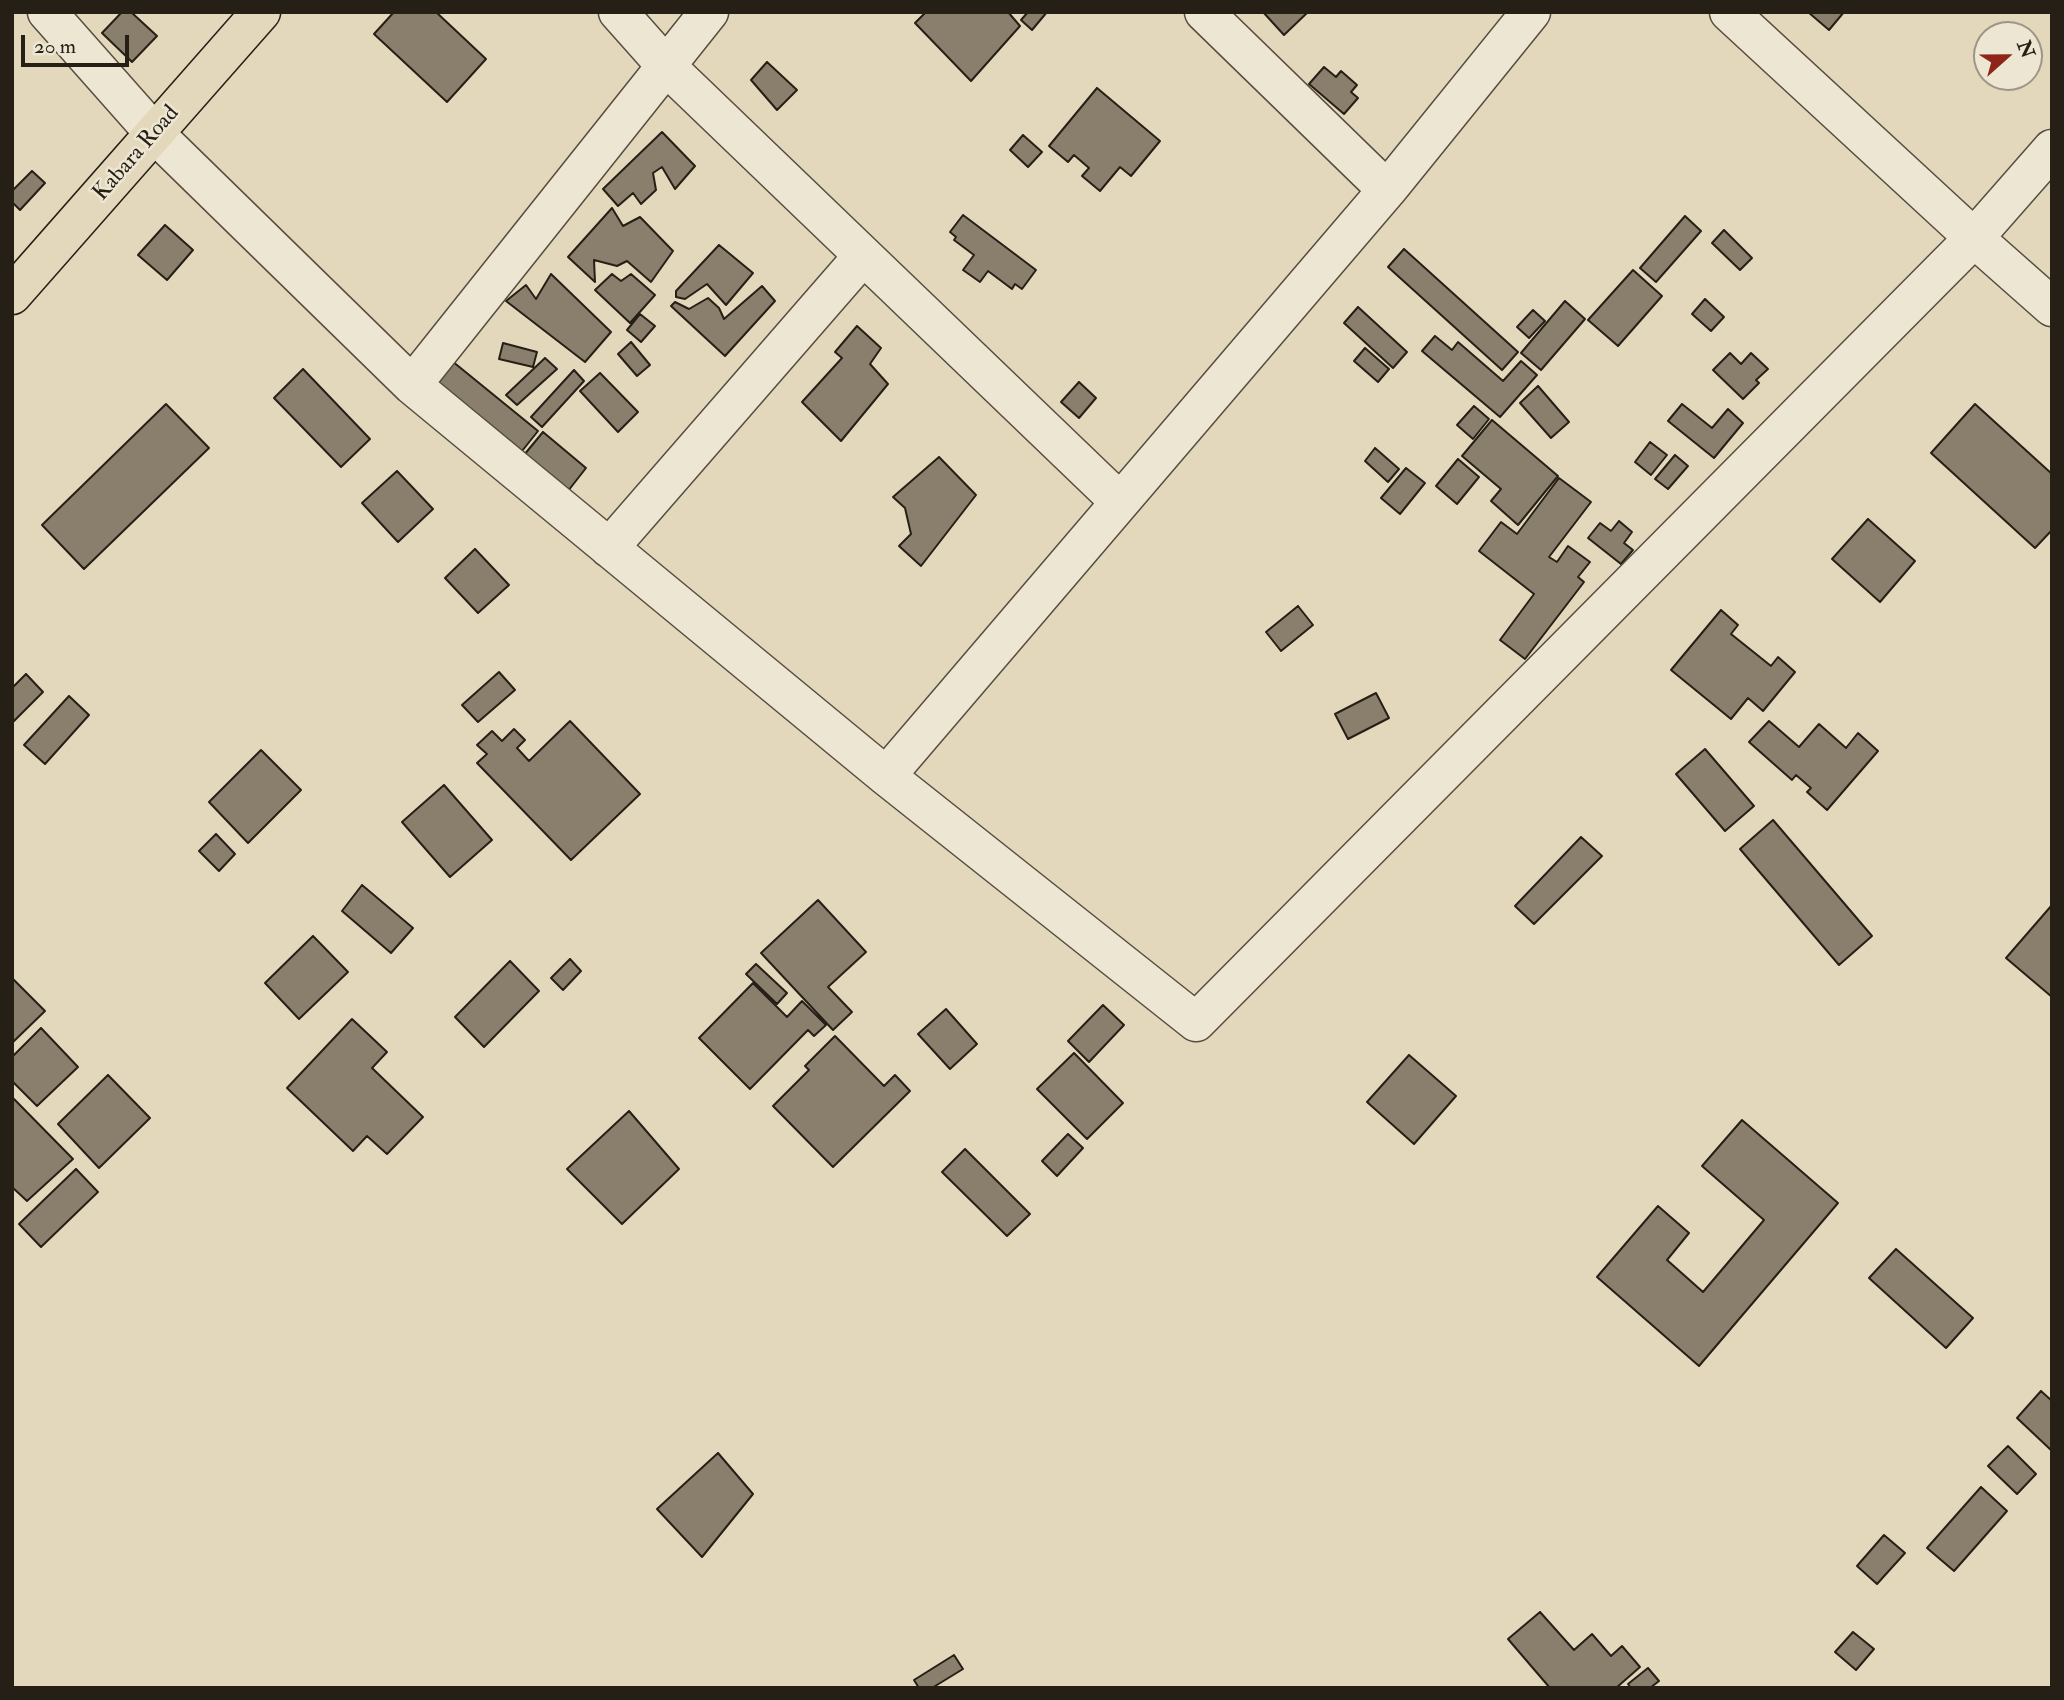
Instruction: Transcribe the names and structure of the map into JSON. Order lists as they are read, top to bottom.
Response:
{
  "streets": {
    "main road": ["Kabara Road"]
  },
  "scale_bar": "20 m",
  "north": "right"
}
